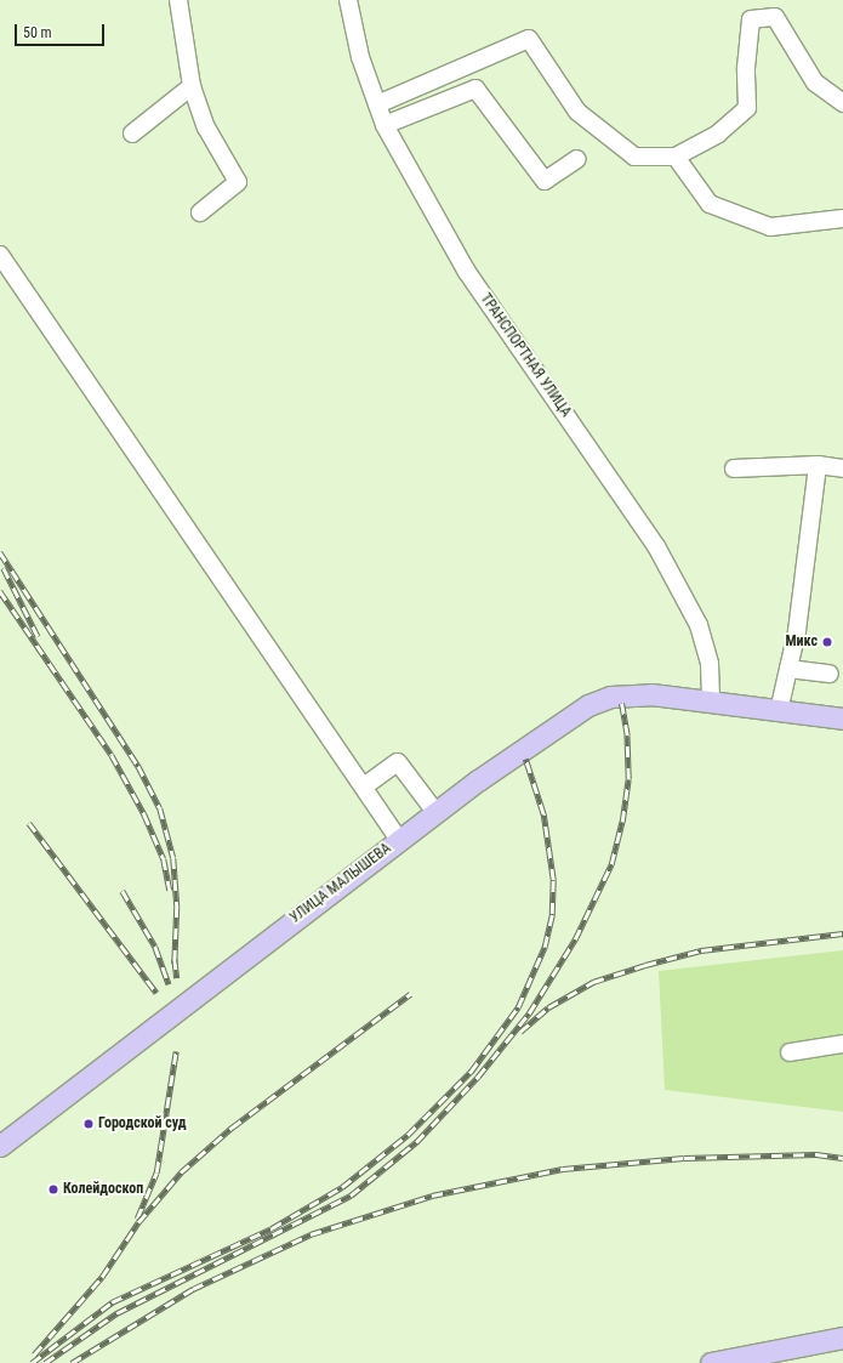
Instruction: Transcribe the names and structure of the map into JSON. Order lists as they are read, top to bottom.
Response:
{
  "streets": {
    "main road": ["УЛИЦА МАЛЫШЕВА"],
    "street": ["ТРАНСПОРТНАЯ УЛИЦА"]
  },
  "crossings": [
    ["ТРАНСПОРТНАЯ УЛИЦА", "УЛИЦА МАЛЫШЕВА"]
  ],
  "places": ["Микс", "Городской суд", "Колейдоскоп"],
  "scale_bar": "50 m"
}
